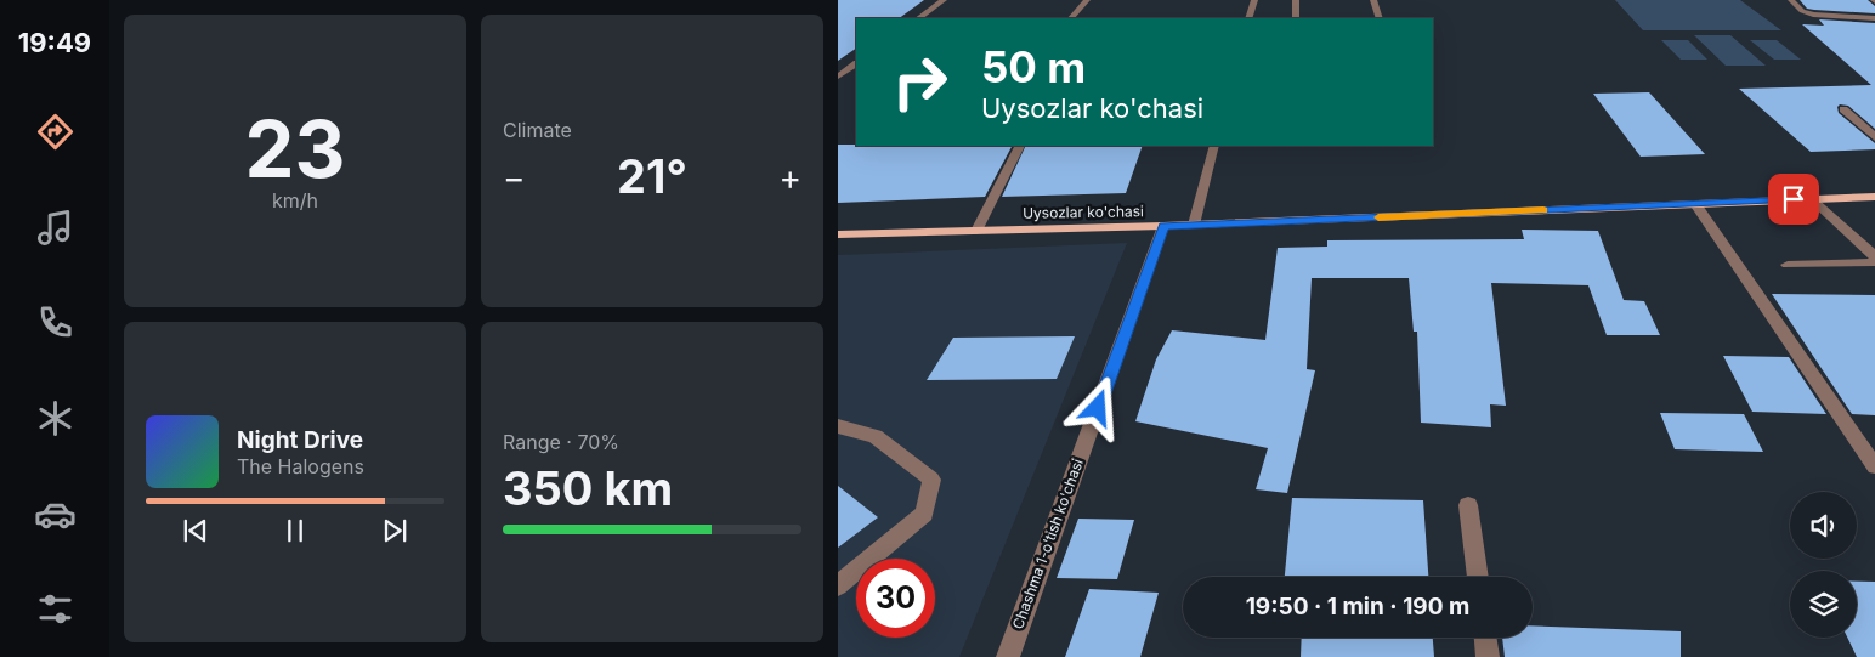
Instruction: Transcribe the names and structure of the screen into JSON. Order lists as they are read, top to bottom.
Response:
{
  "streets": {
    "main road": ["Uysozlar ko'chasi"],
    "street": ["Chashma 1-o'tish ko'chasi"]
  },
  "crossings": [
    ["Uysozlar ko'chasi", "Chashma 1-o'tish ko'chasi"]
  ],
  "page": {
    "tabs": "19:49",
    "tile": [
      ["23", "km/h"],
      "Climate",
      ["Range · 70%", "350 km"]
    ],
    "turn": ["50 m", "Uysozlar ko'chasi"],
    "heat": ["−", "21°", "+"],
    "song": ["Night Drive", "The Halogens"],
    "limit": "30",
    "trip": "19:50 · 1 min · 190 m"
  }
}
